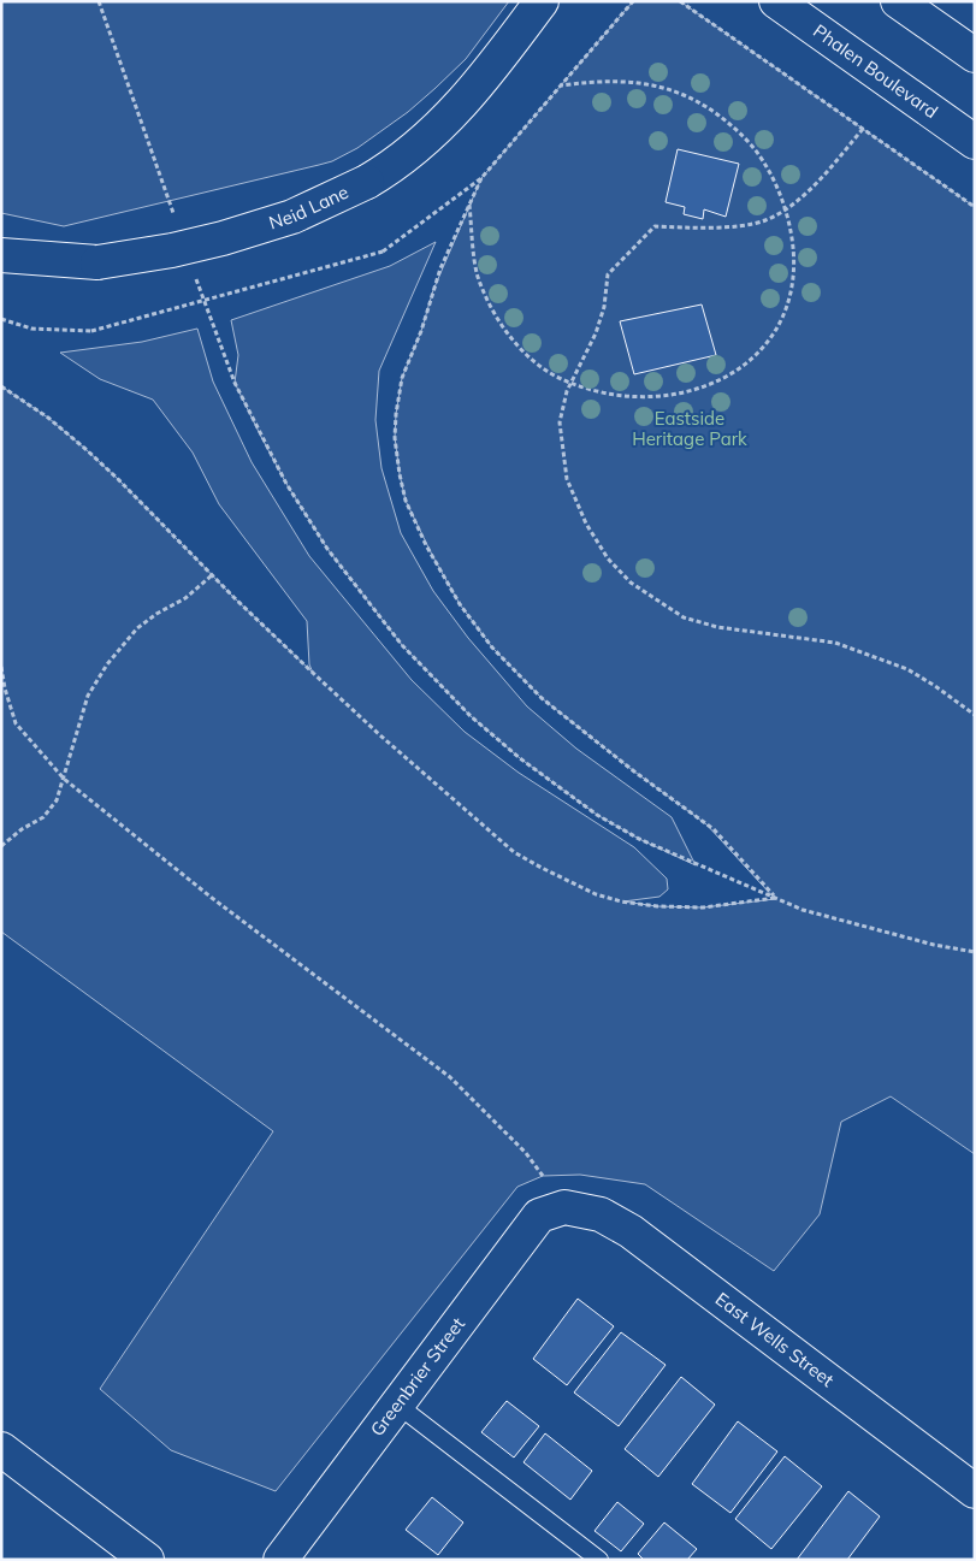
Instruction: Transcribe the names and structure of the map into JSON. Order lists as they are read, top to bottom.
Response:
{
  "streets": {
    "street": [
      "Phalen Boulevard",
      "Neid Lane",
      "East Wells Street",
      "Greenbrier Street"
    ]
  },
  "crossings": [
    ["East Wells Street", "Greenbrier Street"]
  ],
  "parks": ["Eastside Heritage Park"]
}
